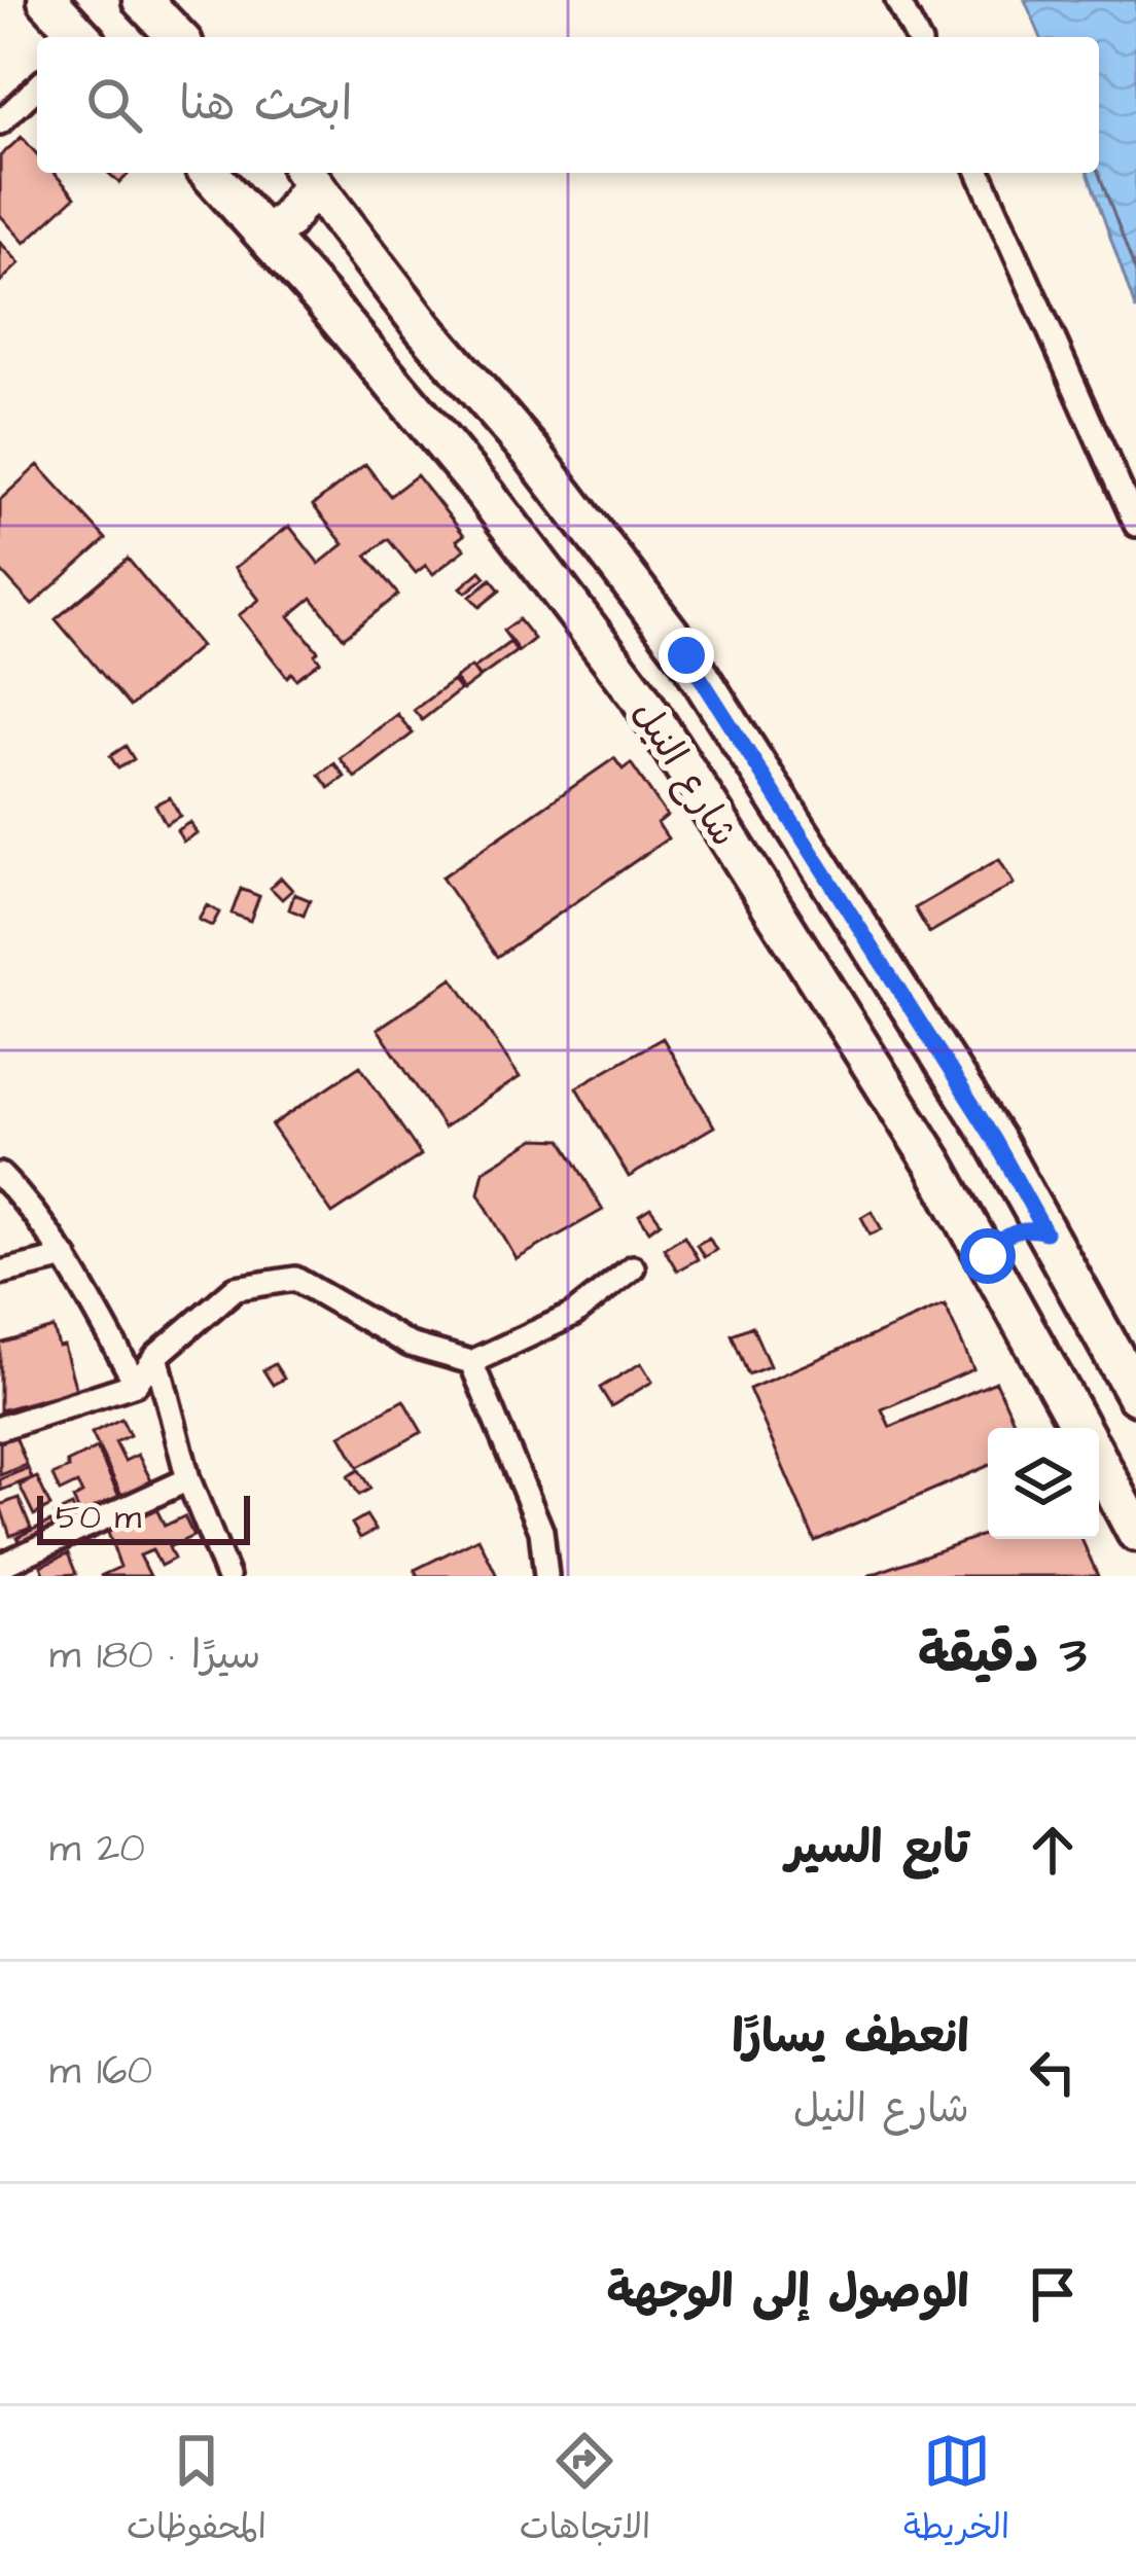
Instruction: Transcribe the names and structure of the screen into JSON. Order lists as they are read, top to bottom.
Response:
{
  "streets": {
    "main road": ["شارع النيل"]
  },
  "scale_bar": "50 m",
  "page": {
    "search": "ابحث هنا",
    "scale": "50 m",
    "heading": ["3 دقيقة", "سيرًا · 180 m"],
    "list": [
      ["تابع السير", "20 m"],
      ["انعطف يسارًا", "شارع النيل", "160 m"],
      "الوصول إلى الوجهة"
    ],
    "nav": ["الخريطة", "الاتجاهات", "المحفوظات"]
  }
}
